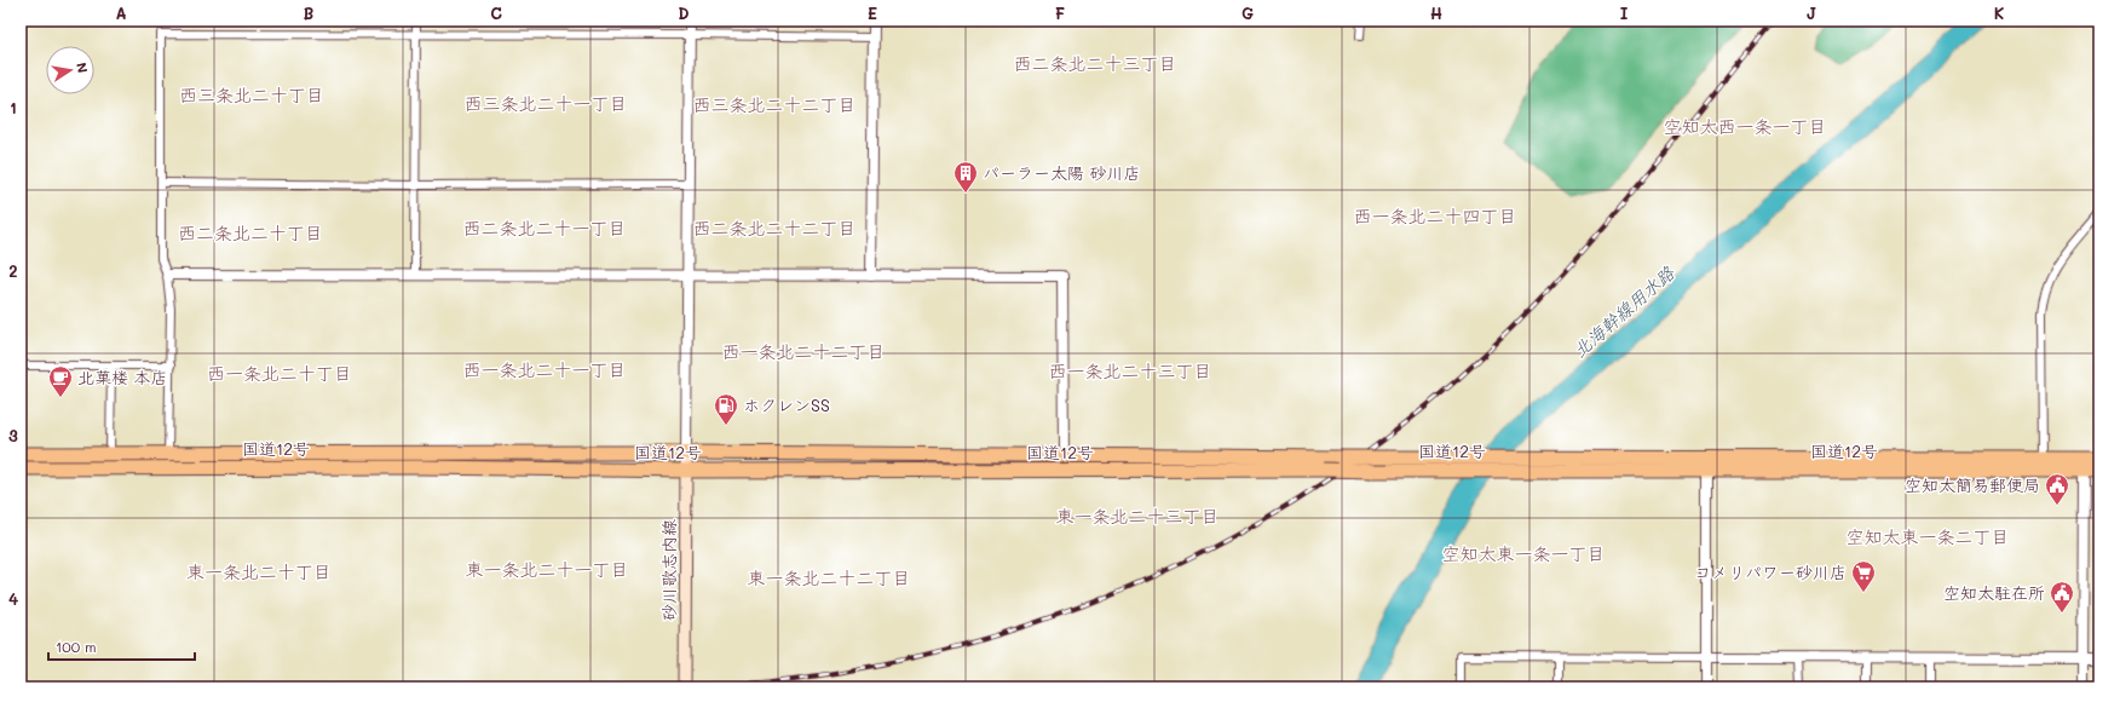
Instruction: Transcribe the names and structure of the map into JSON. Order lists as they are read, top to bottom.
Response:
{
  "streets": {
    "highway": ["国道12号"],
    "main road": ["砂川歌志内線"]
  },
  "crossings": [
    ["国道12号", "砂川歌志内線"]
  ],
  "districts": [
    "西二条北二十三丁目",
    "西三条北二十丁目",
    "西三条北二十一丁目",
    "西三条北二十二丁目",
    "空知太西一条一丁目",
    "西一条北二十四丁目",
    "西二条北二十一丁目",
    "西二条北二十二丁目",
    "西二条北二十丁目",
    "西一条北二十二丁目",
    "西一条北二十一丁目",
    "西一条北二十三丁目",
    "西一条北二十丁目",
    "東一条北二十三丁目",
    "空知太東一条二丁目",
    "空知太東一条一丁目",
    "東一条北二十一丁目",
    "東一条北二十丁目",
    "東一条北二十二丁目"
  ],
  "water": ["北海幹線用水路"],
  "places": {
    "building": ["パーラー太陽 砂川店"],
    "cafe": ["北菓楼 本店"],
    "fuel station": ["ホクレンSS"],
    "public building": ["空知太簡易郵便局", "空知太駐在所"],
    "supermarket": ["コメリパワー砂川店"]
  },
  "scale_bar": "100 m",
  "north": "right",
  "grid": {
    "columns": [
      "A",
      "B",
      "C",
      "D",
      "E",
      "F",
      "G",
      "H",
      "I",
      "J",
      "K"
    ],
    "rows": [
      "1",
      "2",
      "3",
      "4"
    ]
  }
}
